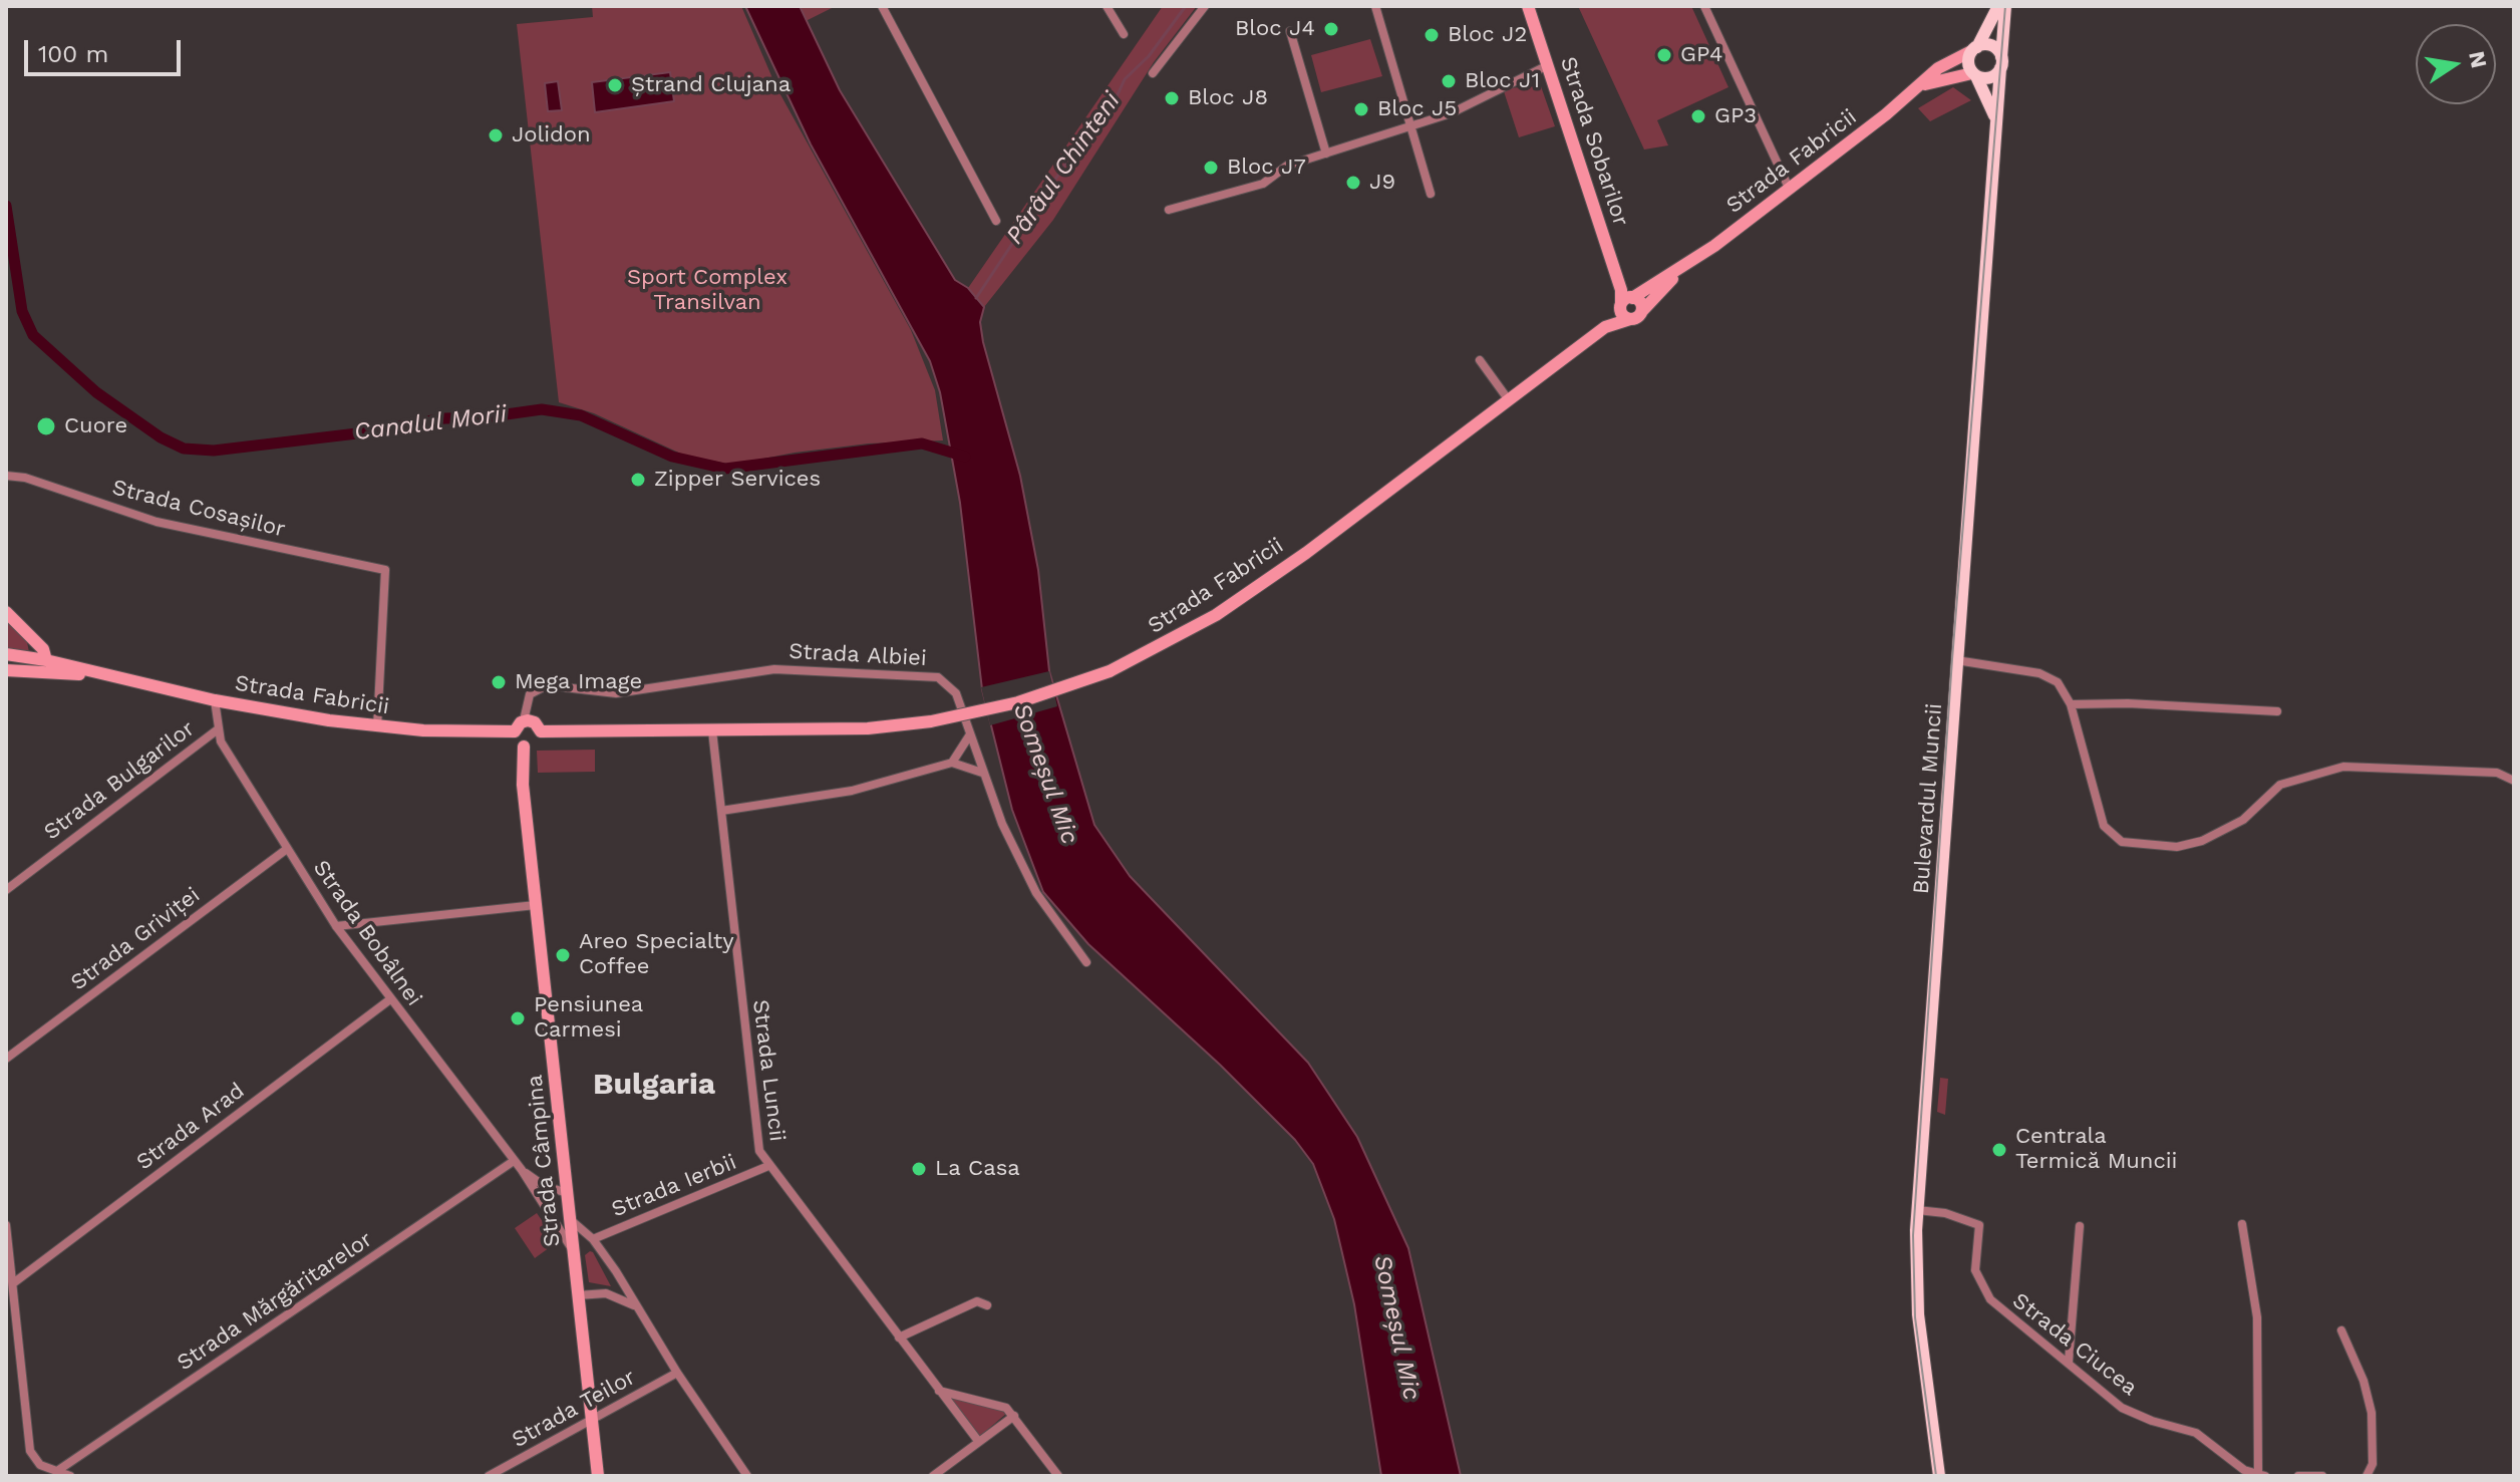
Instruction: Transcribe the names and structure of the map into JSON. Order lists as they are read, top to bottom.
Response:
{
  "streets": {
    "main road": [
      "Strada Sobarilor",
      "Strada Fabricii",
      "Bulevardul Muncii",
      "Strada Câmpina"
    ],
    "street": [
      "Strada Cosașilor",
      "Strada Albiei",
      "Strada Bulgarilor",
      "Strada Bobâlnei",
      "Strada Griviței",
      "Strada Luncii",
      "Strada Arad",
      "Strada Ierbii",
      "Strada Mărgăritarelor",
      "Strada Ciucea",
      "Strada Teilor"
    ]
  },
  "crossings": [
    ["Strada Sobarilor", "Strada Fabricii"],
    ["Strada Fabricii", "Strada Cosașilor"],
    ["Strada Fabricii", "Strada Albiei"],
    ["Strada Fabricii", "Bulevardul Muncii"],
    ["Strada Fabricii", "Strada Bobâlnei"],
    ["Strada Fabricii", "Strada Luncii"],
    ["Strada Fabricii", "Strada Câmpina"],
    ["Strada Albiei", "Strada Câmpina"],
    ["Strada Bulgarilor", "Strada Bobâlnei"],
    ["Bulevardul Muncii", "Strada Ciucea"],
    ["Strada Bobâlnei", "Strada Griviței"],
    ["Strada Bobâlnei", "Strada Arad"],
    ["Strada Bobâlnei", "Strada Câmpina"],
    ["Strada Bobâlnei", "Strada Mărgăritarelor"],
    ["Strada Luncii", "Strada Ierbii"],
    ["Strada Câmpina", "Strada Teilor"]
  ],
  "districts": ["Bulgaria"],
  "water": ["Pârâul Chinteni", "Canalul Morii", "Someșul Mic"],
  "parks": ["Sport Complex Transilvan"],
  "places": [
    "Bloc J4",
    "Bloc J2",
    "GP4",
    "Bloc J1",
    "Ștrand Clujana",
    "Bloc J8",
    "Bloc J5",
    "GP3",
    "Jolidon",
    "Bloc J7",
    "J9",
    "Cuore",
    "Zipper Services",
    "Mega Image",
    "Areo Specialty Coffee",
    "Pensiunea Carmesi",
    "Centrala Termică Muncii",
    "La Casa"
  ],
  "scale_bar": "100 m",
  "north": "right"
}
